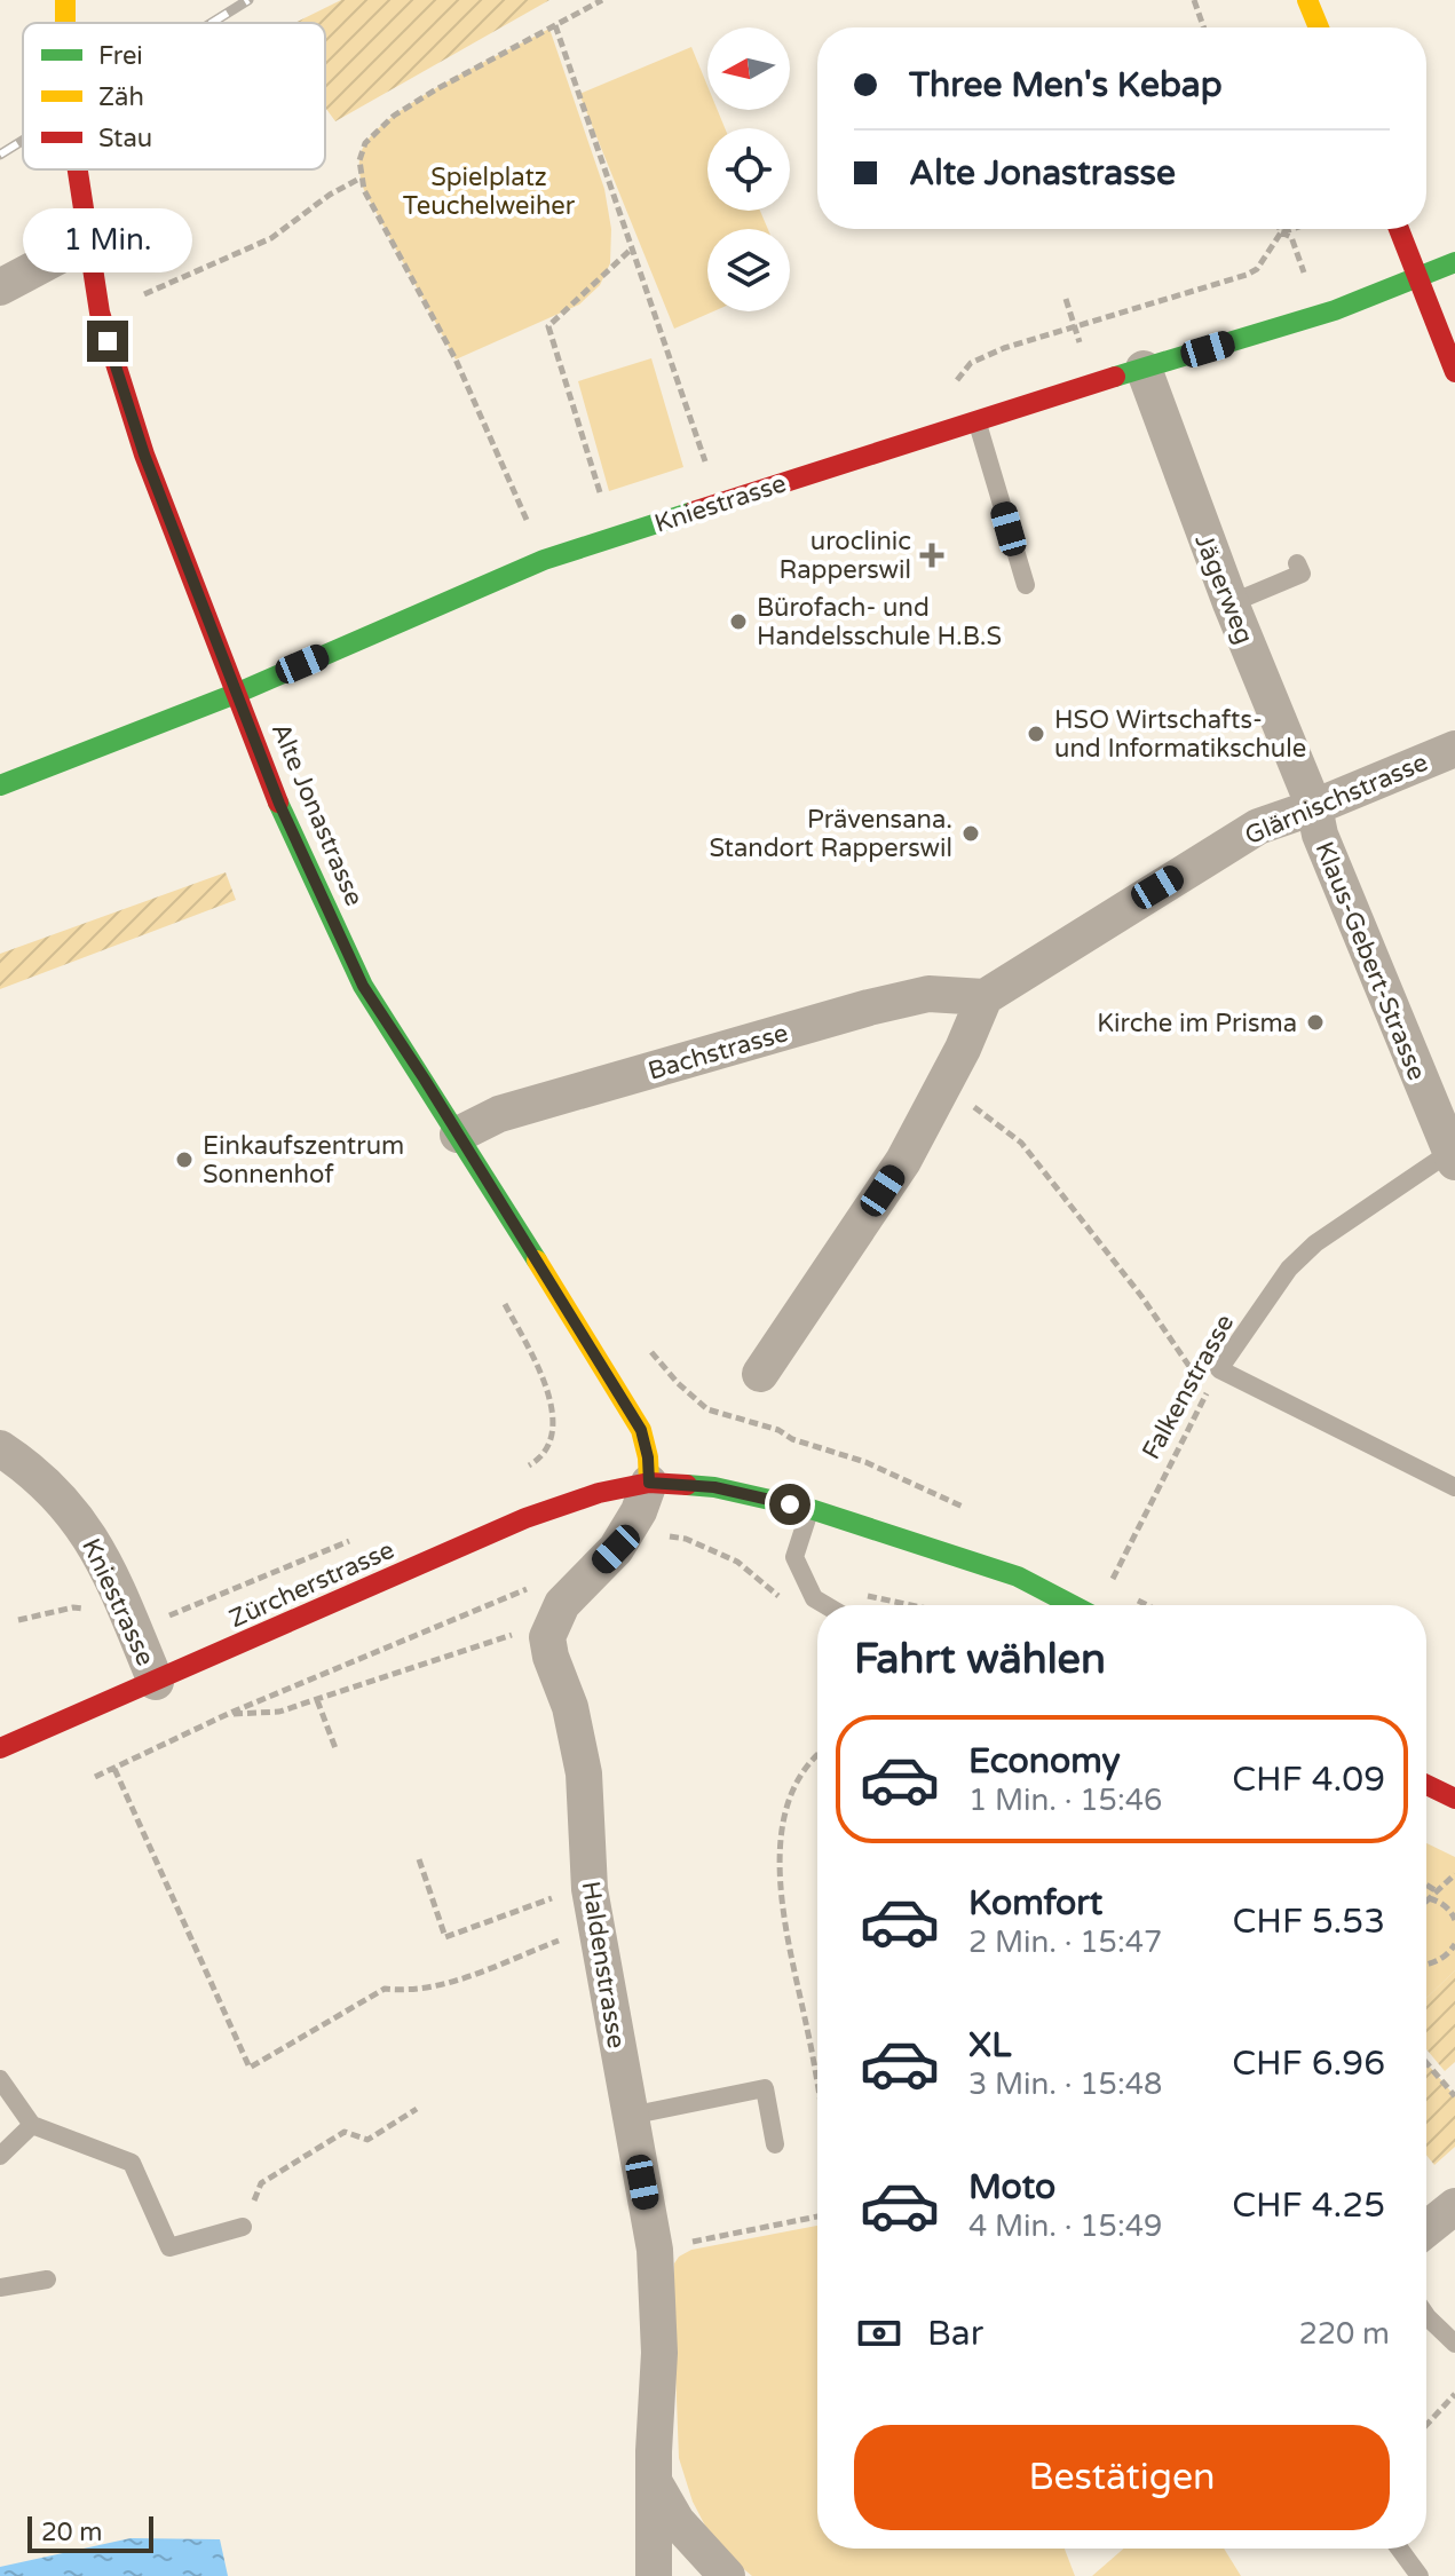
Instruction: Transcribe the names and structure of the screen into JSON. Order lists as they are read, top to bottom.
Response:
{
  "streets": {
    "main road": ["Kniestrasse", "Alte Jonastrasse", "Zürcherstrasse"],
    "street": [
      "Jägerweg",
      "Glärnischstrasse",
      "Klaus-Gebert-Strasse",
      "Bachstrasse",
      "Haldenstrasse"
    ],
    "lane": ["Falkenstrasse"]
  },
  "crossings": [
    ["Kniestrasse", "Jägerweg"],
    ["Kniestrasse", "Alte Jonastrasse"],
    ["Kniestrasse", "Zürcherstrasse"],
    ["Jägerweg", "Glärnischstrasse"],
    ["Jägerweg", "Klaus-Gebert-Strasse"],
    ["Glärnischstrasse", "Klaus-Gebert-Strasse"],
    ["Glärnischstrasse", "Bachstrasse"],
    ["Alte Jonastrasse", "Bachstrasse"],
    ["Alte Jonastrasse", "Zürcherstrasse"],
    ["Klaus-Gebert-Strasse", "Falkenstrasse"]
  ],
  "parks": ["Spielplatz Teuchelweiher"],
  "places": {
    "health": ["uroclinic Rapperswil"],
    "other": [
      "Bürofach- und Handelsschule H.B.S",
      "HSO Wirtschafts- und Informatikschule",
      "Prävensana. Standort Rapperswil",
      "Kirche im Prisma",
      "Einkaufszentrum Sonnenhof"
    ]
  },
  "legend": ["Frei", "Zäh", "Stau"],
  "scale_bar": "20 m",
  "north": "left",
  "page": {
    "banner": ["Three Men's Kebap", "Alte Jonastrasse"],
    "bubble": "1 Min.",
    "heading": "Fahrt wählen",
    "list": [
      {
        "name": "Economy",
        "note": "1 Min. · 15:46",
        "value": "CHF 4.09"
      },
      {
        "name": "Komfort",
        "note": "2 Min. · 15:47",
        "value": "CHF 5.53"
      },
      {
        "name": "XL",
        "note": "3 Min. · 15:48",
        "value": "CHF 6.96"
      },
      {
        "name": "Moto",
        "note": "4 Min. · 15:49",
        "value": "CHF 4.25"
      }
    ],
    "pay": ["Bar", "220 m"],
    "buttons": "Bestätigen",
    "scale": "20 m"
  }
}
